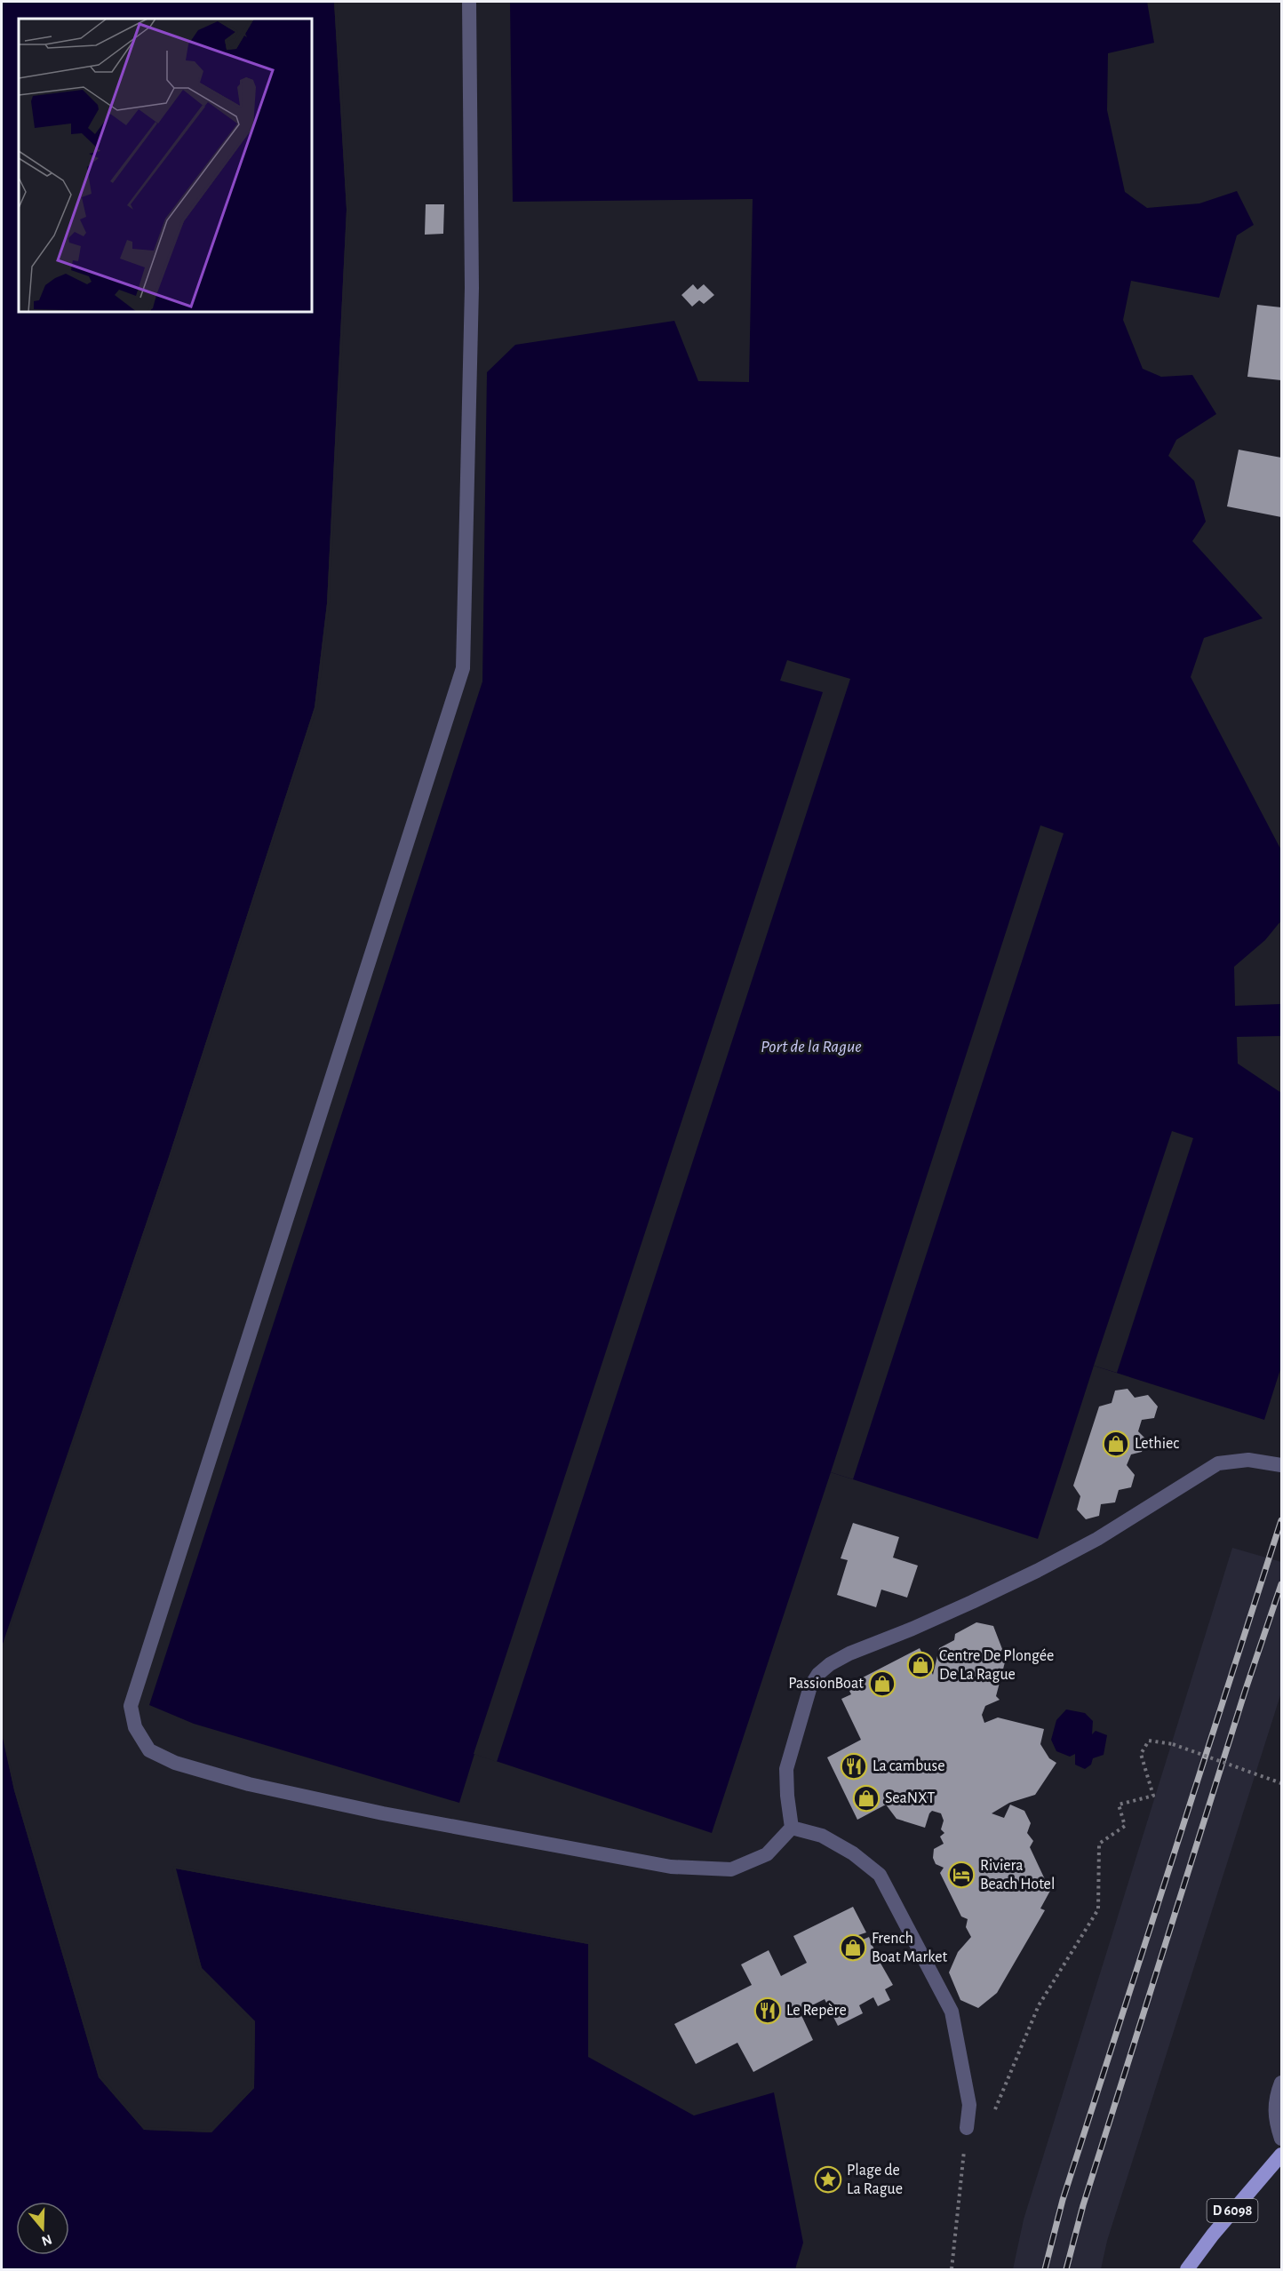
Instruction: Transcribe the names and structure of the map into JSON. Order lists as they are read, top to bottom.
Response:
{
  "streets": {
    "main road": ["D 6098"]
  },
  "water": ["Port de la Rague"],
  "places": {
    "shop": [
      "Lethiec",
      "Centre De Plongée De La Rague",
      "PassionBoat",
      "SeaNXT",
      "French Boat Market"
    ],
    "restaurant": ["La cambuse", "Le Repère"],
    "hotel": ["Riviera Beach Hotel"],
    "place": ["Plage de La Rague"]
  },
  "north": "bottom"
}
